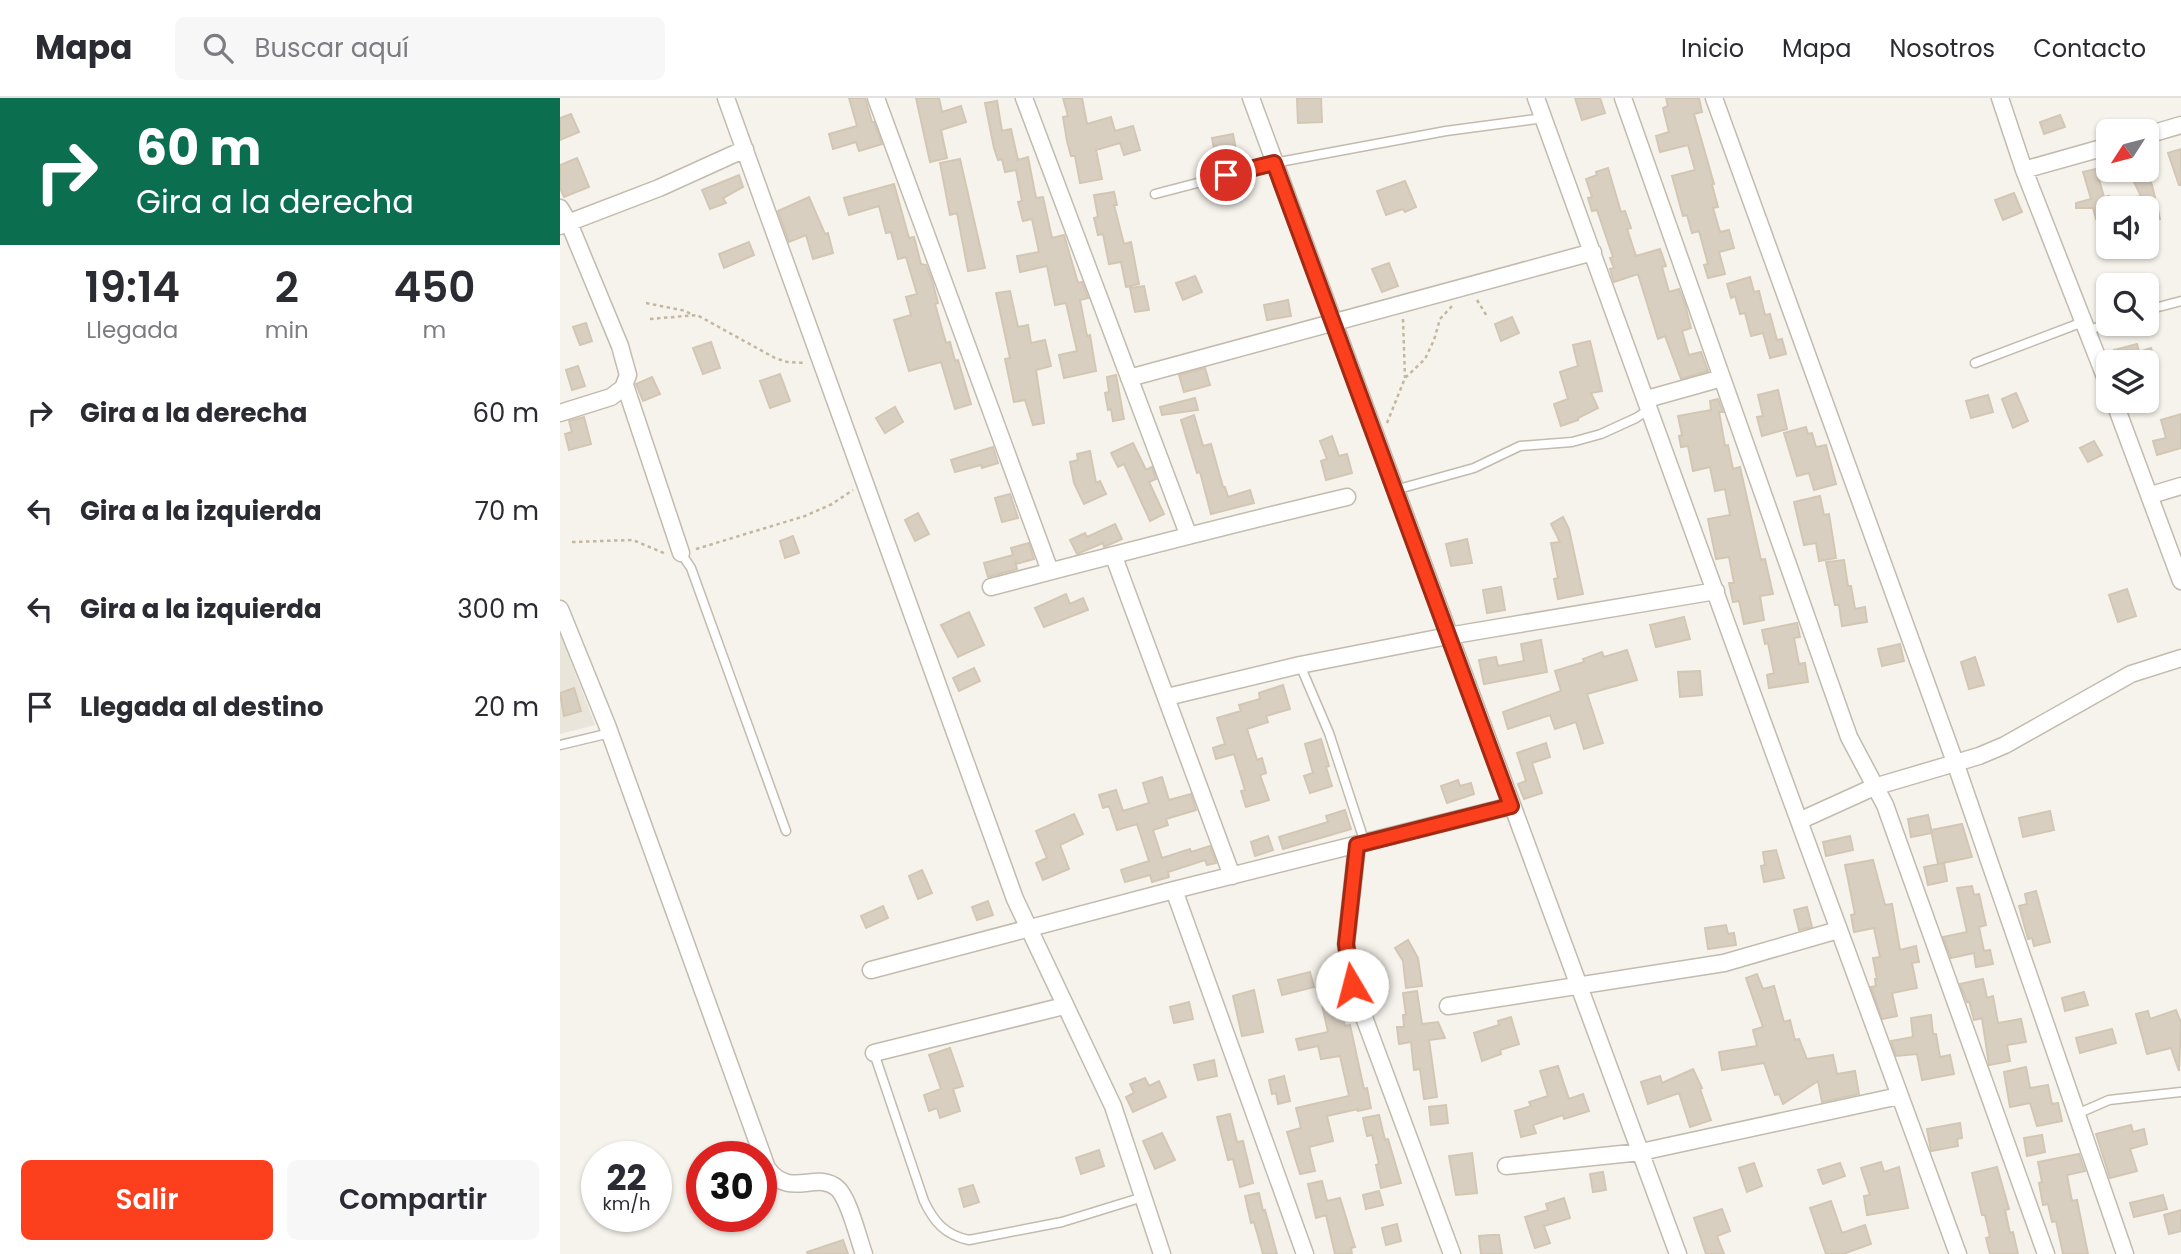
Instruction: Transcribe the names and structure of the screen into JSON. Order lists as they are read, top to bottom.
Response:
{
  "north": "bottom left",
  "page": {
    "header": "Mapa",
    "search": "Buscar aquí",
    "nav": [
      "Inicio",
      "Mapa",
      "Nosotros",
      "Contacto"
    ],
    "turn": ["60 m", "Gira a la derecha"],
    "eta": [
      "19:14",
      "Llegada",
      "2",
      "min",
      "450",
      "m"
    ],
    "list": [
      {
        "name": "Gira a la derecha",
        "value": "60 m"
      },
      {
        "name": "Gira a la izquierda",
        "value": "70 m"
      },
      {
        "name": "Gira a la izquierda",
        "value": "300 m"
      },
      {
        "name": "Llegada al destino",
        "value": "20 m"
      }
    ],
    "speed": "22 km/h",
    "limit": "30",
    "buttons": ["Salir", "Compartir"]
  }
}
